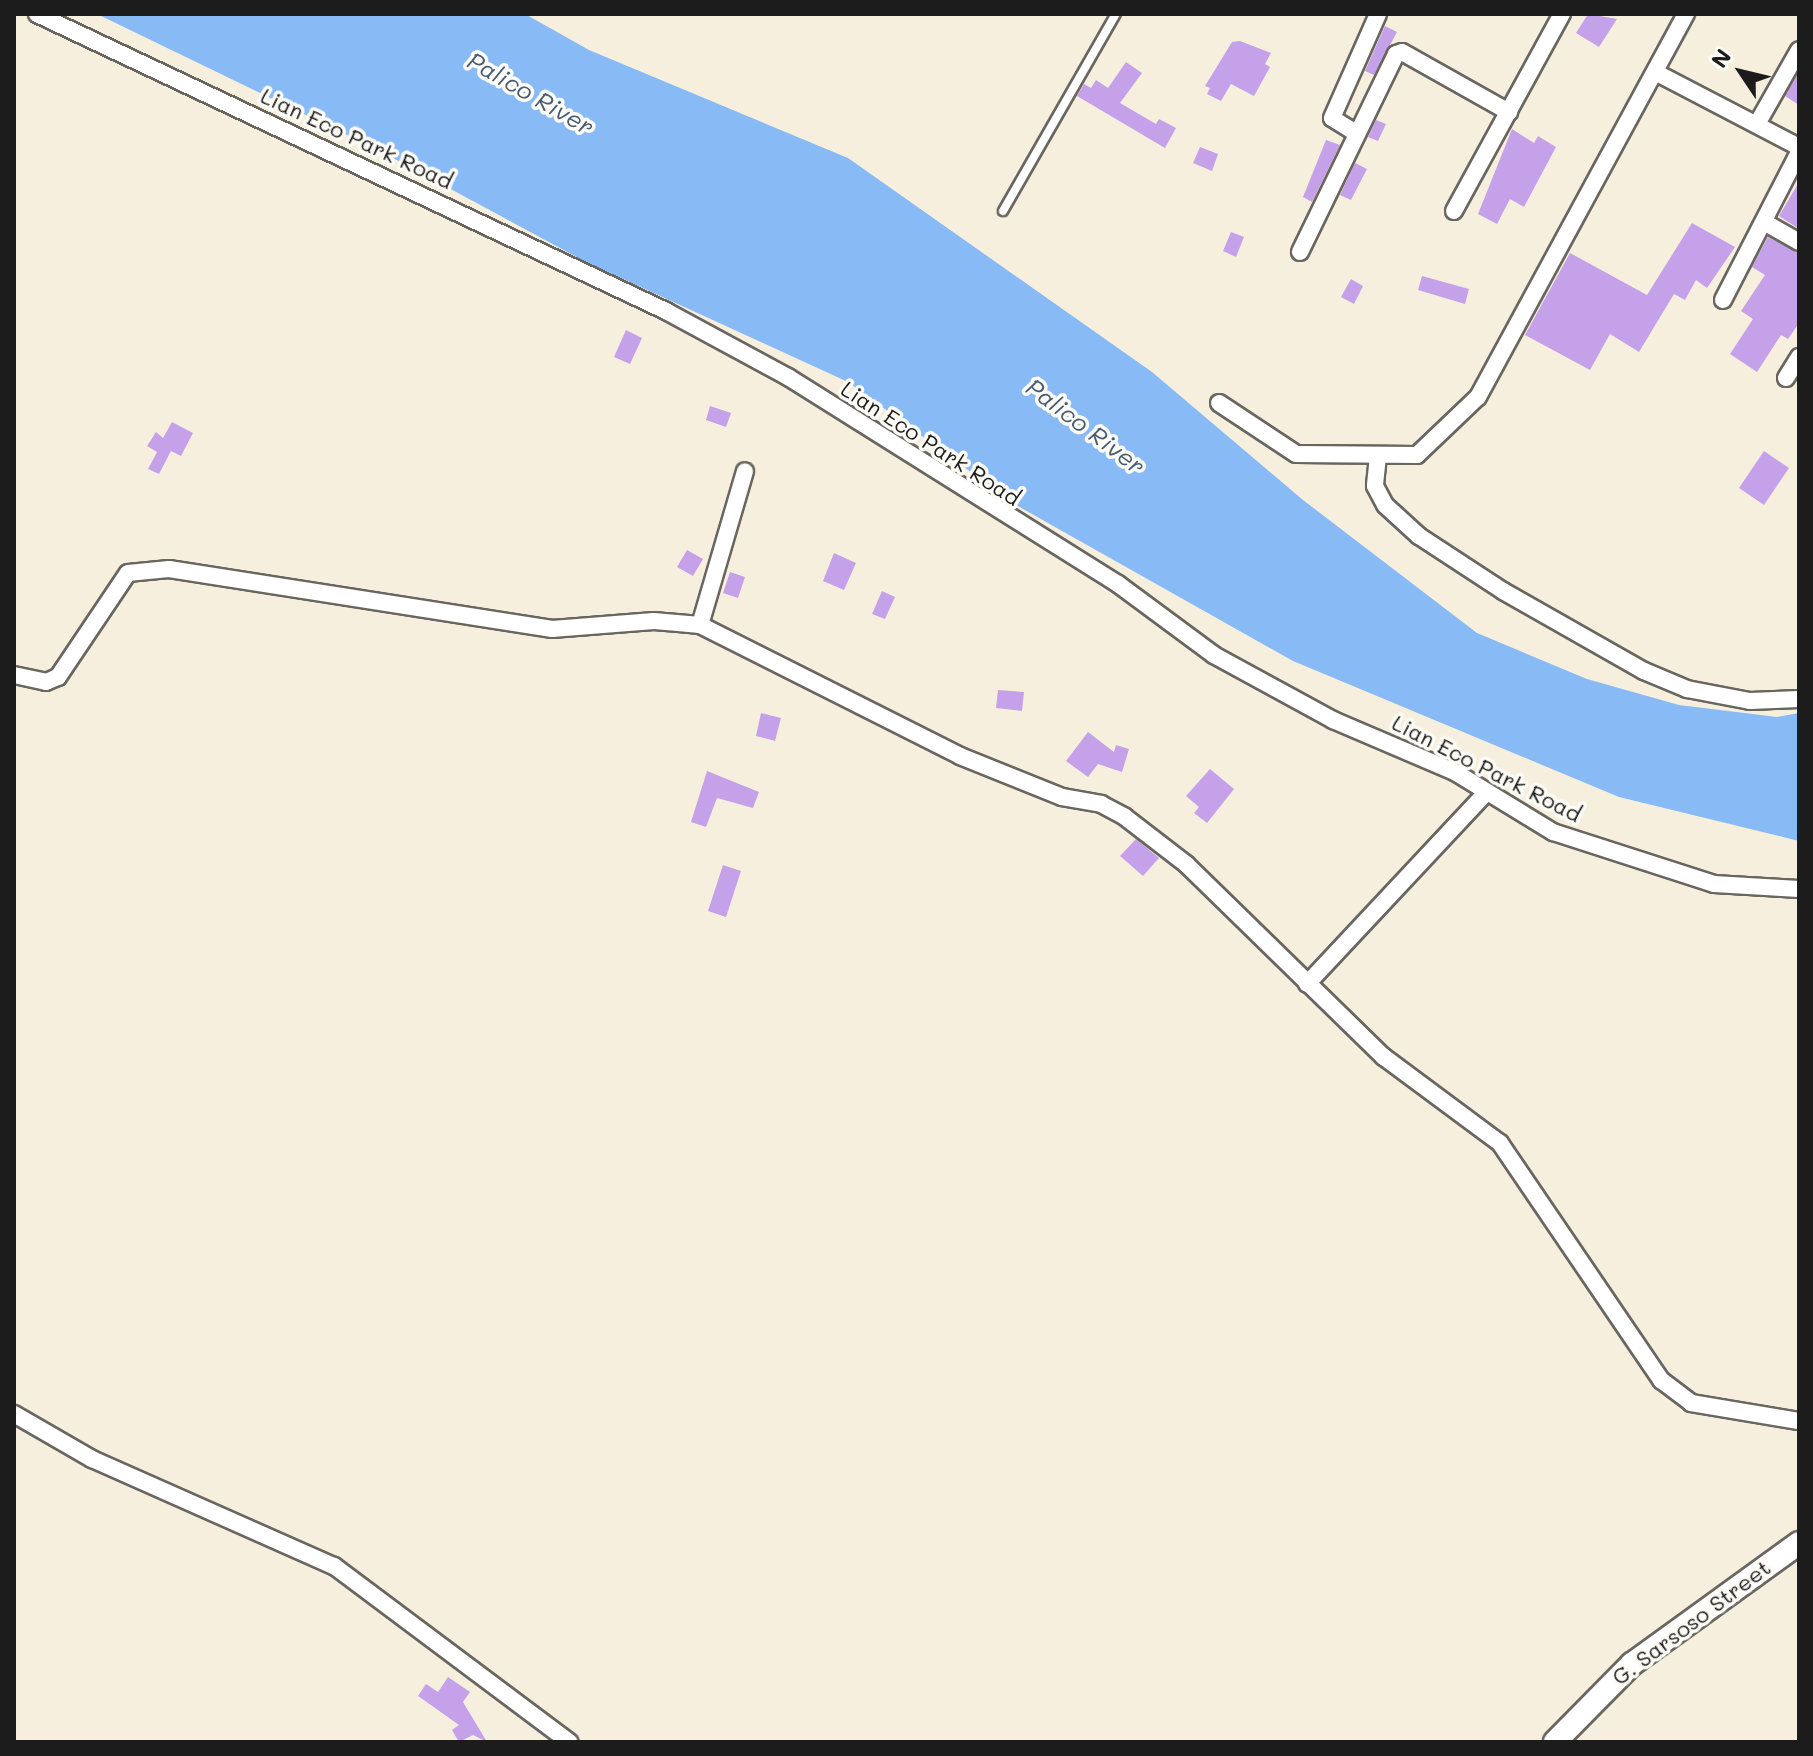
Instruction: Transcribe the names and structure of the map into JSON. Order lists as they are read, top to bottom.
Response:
{
  "streets": {
    "street": ["Lian Eco Park Road", "G. Sarsoso Street"]
  },
  "water": ["Palico River"],
  "north": "top left"
}
